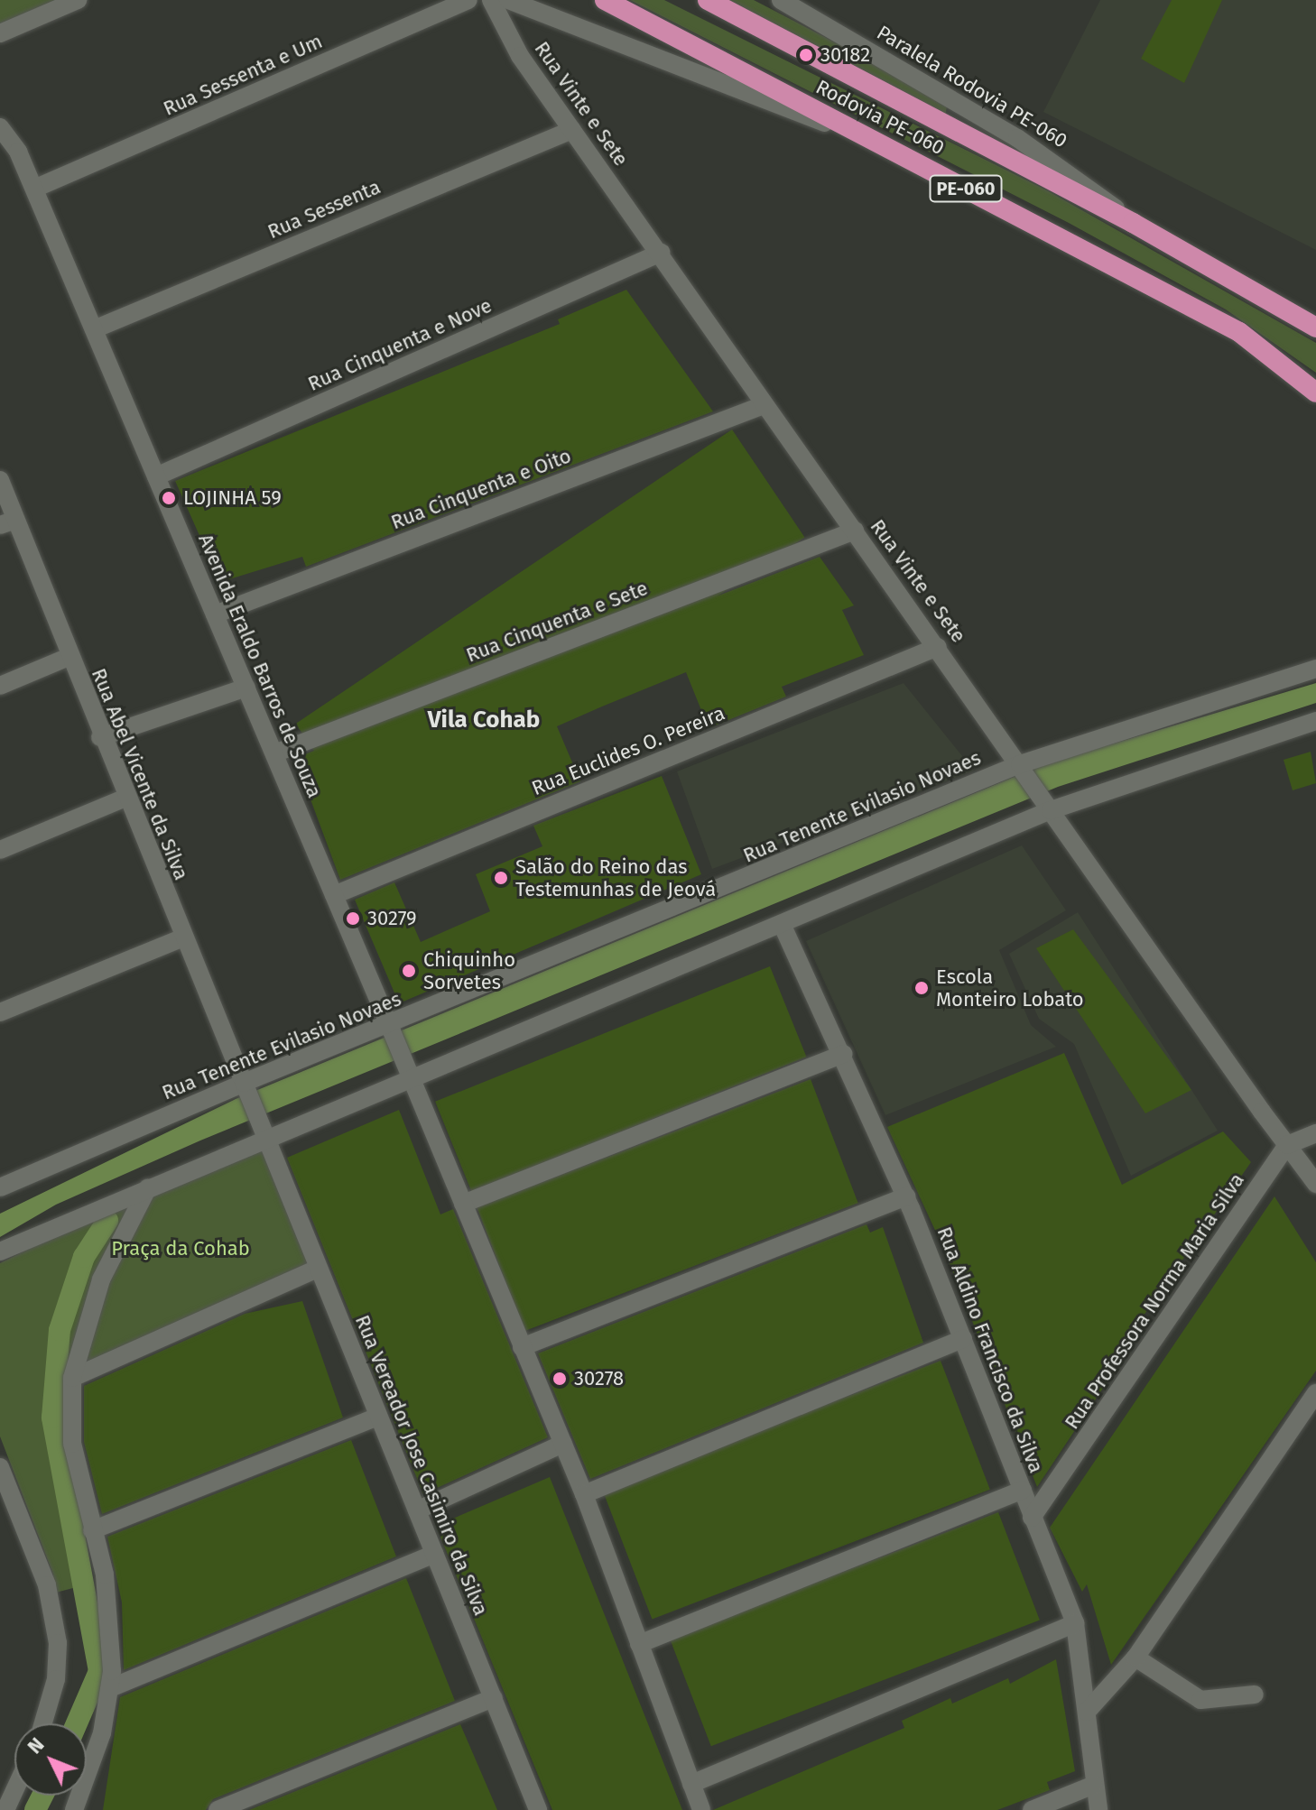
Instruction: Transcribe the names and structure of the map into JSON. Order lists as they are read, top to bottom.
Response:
{
  "streets": {
    "highway": ["Rodovia PE-060", "PE-060"],
    "street": [
      "Rua Sessenta e Um",
      "Paralela Rodovia PE-060",
      "Rua Vinte e Sete",
      "Rua Sessenta",
      "Rua Cinquenta e Nove",
      "Rua Cinquenta e Oito",
      "Rua Cinquenta e Sete",
      "Avenida Eraldo Barros de Souza",
      "Rua Euclides O. Pereira",
      "Rua Abel Vicente da Silva",
      "Rua Tenente Evilasio Novaes",
      "Rua Professora Norma Maria Silva",
      "Rua Aldino Francisco da Silva",
      "Rua Vereador Jose Casimiro da Silva"
    ]
  },
  "crossings": [
    ["Rua Sessenta e Um", "Avenida Eraldo Barros de Souza"],
    ["Paralela Rodovia PE-060", "Rodovia PE-060"],
    ["Rua Vinte e Sete", "Rua Sessenta"],
    ["Rua Vinte e Sete", "Rua Cinquenta e Nove"],
    ["Rua Vinte e Sete", "Rua Cinquenta e Oito"],
    ["Rua Vinte e Sete", "Rua Cinquenta e Sete"],
    ["Rua Vinte e Sete", "Rua Euclides O. Pereira"],
    ["Rua Vinte e Sete", "Rua Tenente Evilasio Novaes"],
    ["Rua Vinte e Sete", "Rua Professora Norma Maria Silva"],
    ["Rodovia PE-060", "PE-060"],
    ["Rua Sessenta", "Avenida Eraldo Barros de Souza"],
    ["Rua Cinquenta e Nove", "Avenida Eraldo Barros de Souza"],
    ["Rua Cinquenta e Oito", "Avenida Eraldo Barros de Souza"],
    ["Rua Cinquenta e Sete", "Avenida Eraldo Barros de Souza"],
    ["Avenida Eraldo Barros de Souza", "Rua Euclides O. Pereira"],
    ["Avenida Eraldo Barros de Souza", "Rua Tenente Evilasio Novaes"],
    ["Rua Abel Vicente da Silva", "Rua Tenente Evilasio Novaes"],
    ["Rua Abel Vicente da Silva", "Rua Vereador Jose Casimiro da Silva"],
    ["Rua Professora Norma Maria Silva", "Rua Aldino Francisco da Silva"]
  ],
  "districts": ["Vila Cohab"],
  "parks": ["Praça da Cohab"],
  "places": [
    "30182",
    "LOJINHA 59",
    "Salão do Reino das Testemunhas de Jeová",
    "30279",
    "Chiquinho Sorvetes",
    "Escola Monteiro Lobato",
    "30278"
  ],
  "north": "top left"
}
